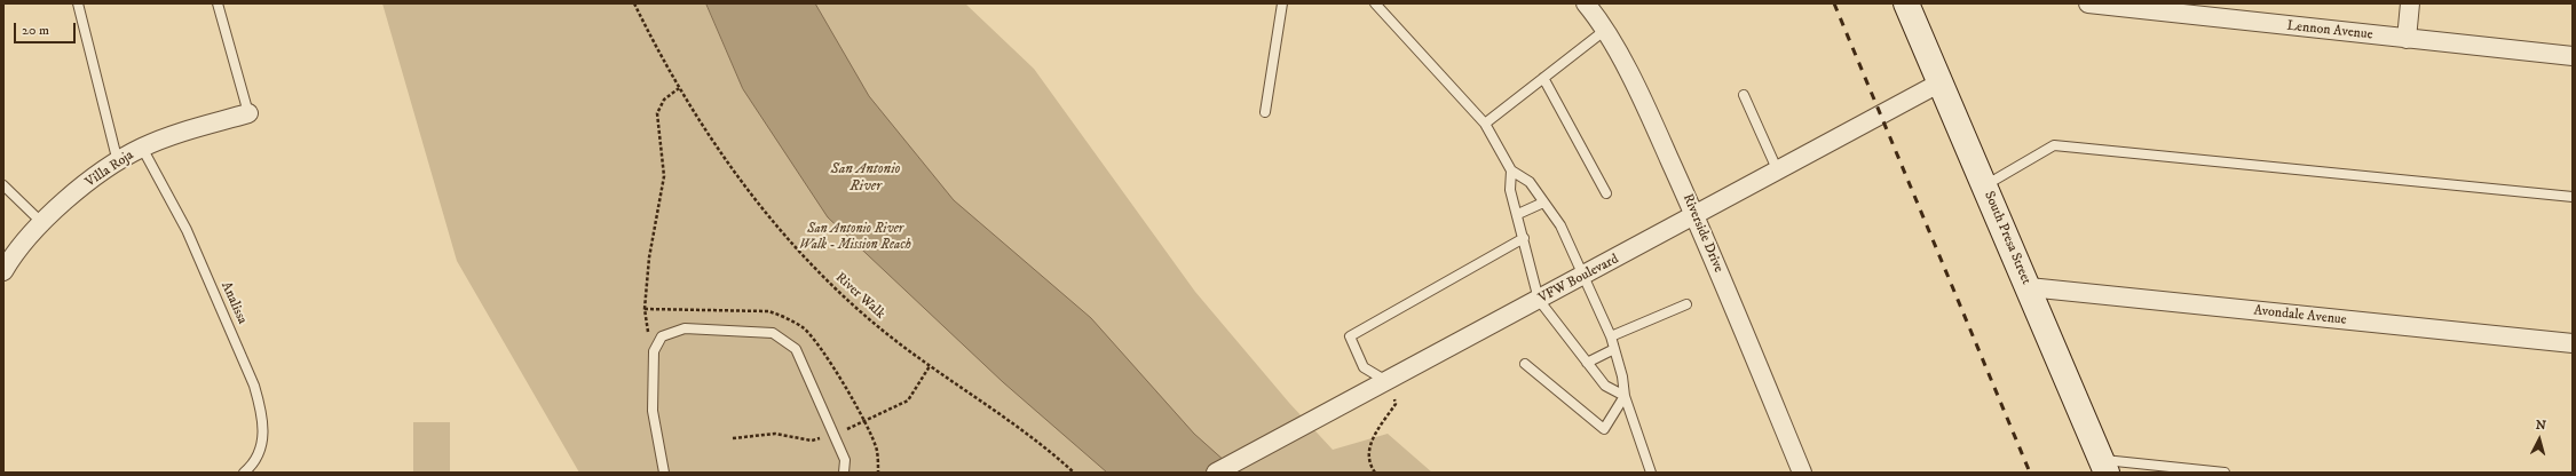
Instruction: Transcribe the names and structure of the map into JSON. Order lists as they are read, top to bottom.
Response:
{
  "streets": {
    "main road": ["South Presa Street"],
    "street": [
      "Lennon Avenue",
      "Villa Roja",
      "Riverside Drive",
      "VFW Boulevard",
      "Avondale Avenue"
    ],
    "lane": ["Analissa"],
    "path": ["River Walk"]
  },
  "crossings": [
    ["Villa Roja", "Analissa"],
    ["Riverside Drive", "VFW Boulevard"],
    ["South Presa Street", "VFW Boulevard"],
    ["South Presa Street", "Avondale Avenue"]
  ],
  "water": ["San Antonio River"],
  "parks": ["San Antonio River Walk - Mission Reach"],
  "scale_bar": "20 m",
  "north": "top"
}
